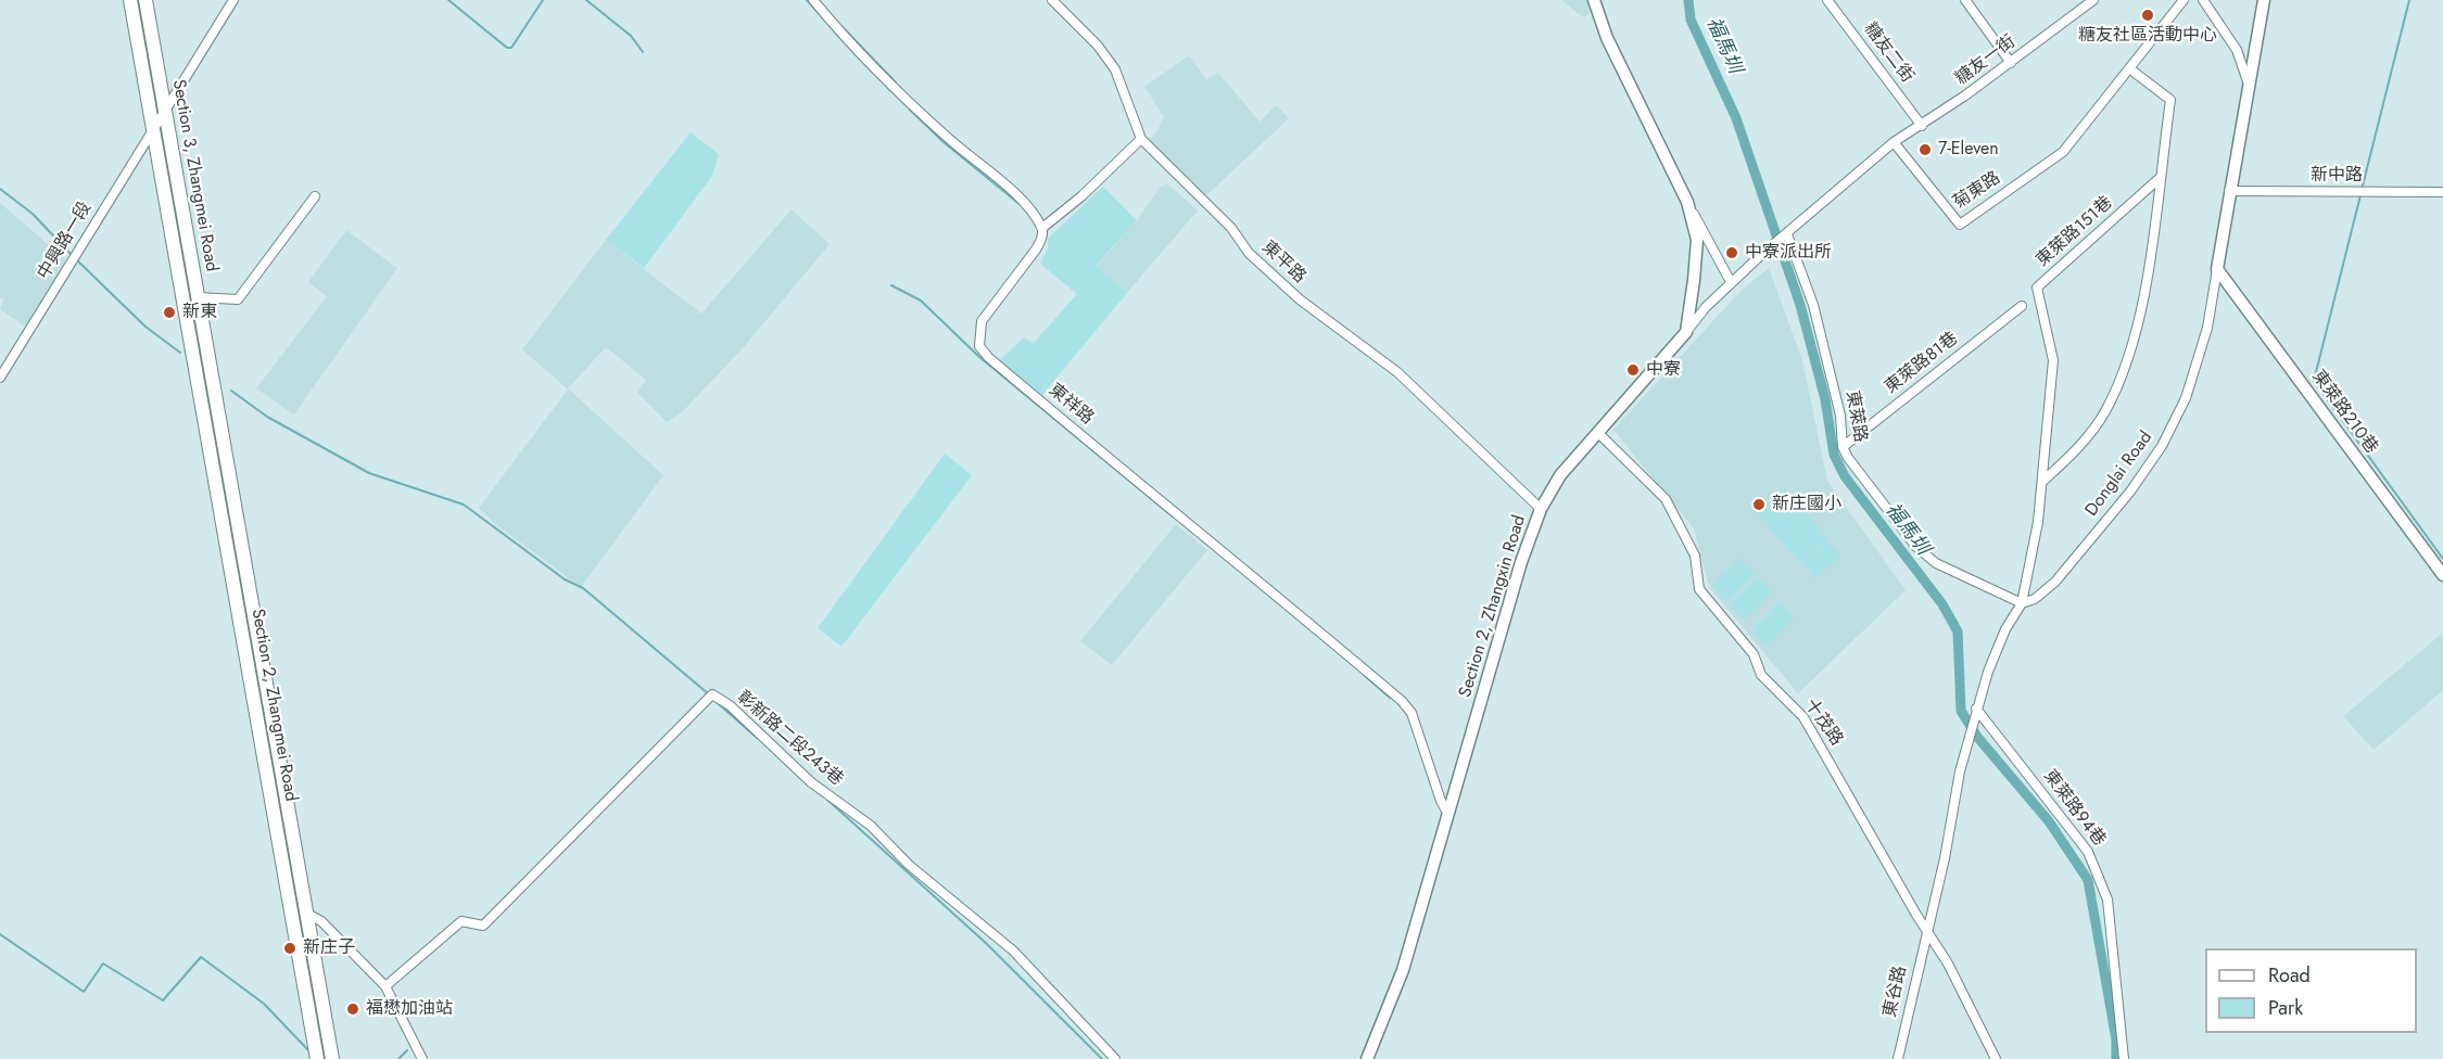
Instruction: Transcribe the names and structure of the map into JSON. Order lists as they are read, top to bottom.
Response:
{
  "streets": {
    "main road": ["Section 3, Zhangmei Road", "Section 2, Zhangmei Road"],
    "street": [
      "糖友二街",
      "糖友一街",
      "新中路",
      "菊東路",
      "東萊路151巷",
      "中興路一段",
      "東平路",
      "東萊路81巷",
      "東祥路",
      "東萊路210巷",
      "東萊路",
      "Donglai Road",
      "Section 2, Zhangxin Road",
      "十茂路",
      "彰新路二段243巷",
      "東萊路94巷",
      "東谷路"
    ]
  },
  "crossings": [
    ["糖友二街", "糖友一街"],
    ["糖友一街", "菊東路"],
    ["Section 3, Zhangmei Road", "中興路一段"],
    ["Section 3, Zhangmei Road", "Section 2, Zhangmei Road"],
    ["新中路", "Donglai Road"],
    ["東萊路151巷", "東萊路"],
    ["東萊路151巷", "Donglai Road"],
    ["東平路", "Section 2, Zhangxin Road"],
    ["東萊路81巷", "東萊路"],
    ["東祥路", "Section 2, Zhangxin Road"],
    ["東萊路210巷", "Donglai Road"],
    ["東萊路", "Donglai Road"],
    ["Donglai Road", "十茂路"],
    ["Donglai Road", "東萊路94巷"],
    ["Donglai Road", "東谷路"],
    ["Section 2, Zhangxin Road", "十茂路"],
    ["十茂路", "東谷路"]
  ],
  "water": ["福馬圳"],
  "places": [
    "糖友社區活動中心",
    "7-Eleven",
    "中寮派出所",
    "新東",
    "中寮",
    "新庄國小",
    "新庄子",
    "福懋加油站"
  ],
  "legend": ["Road", "Park"]
}
